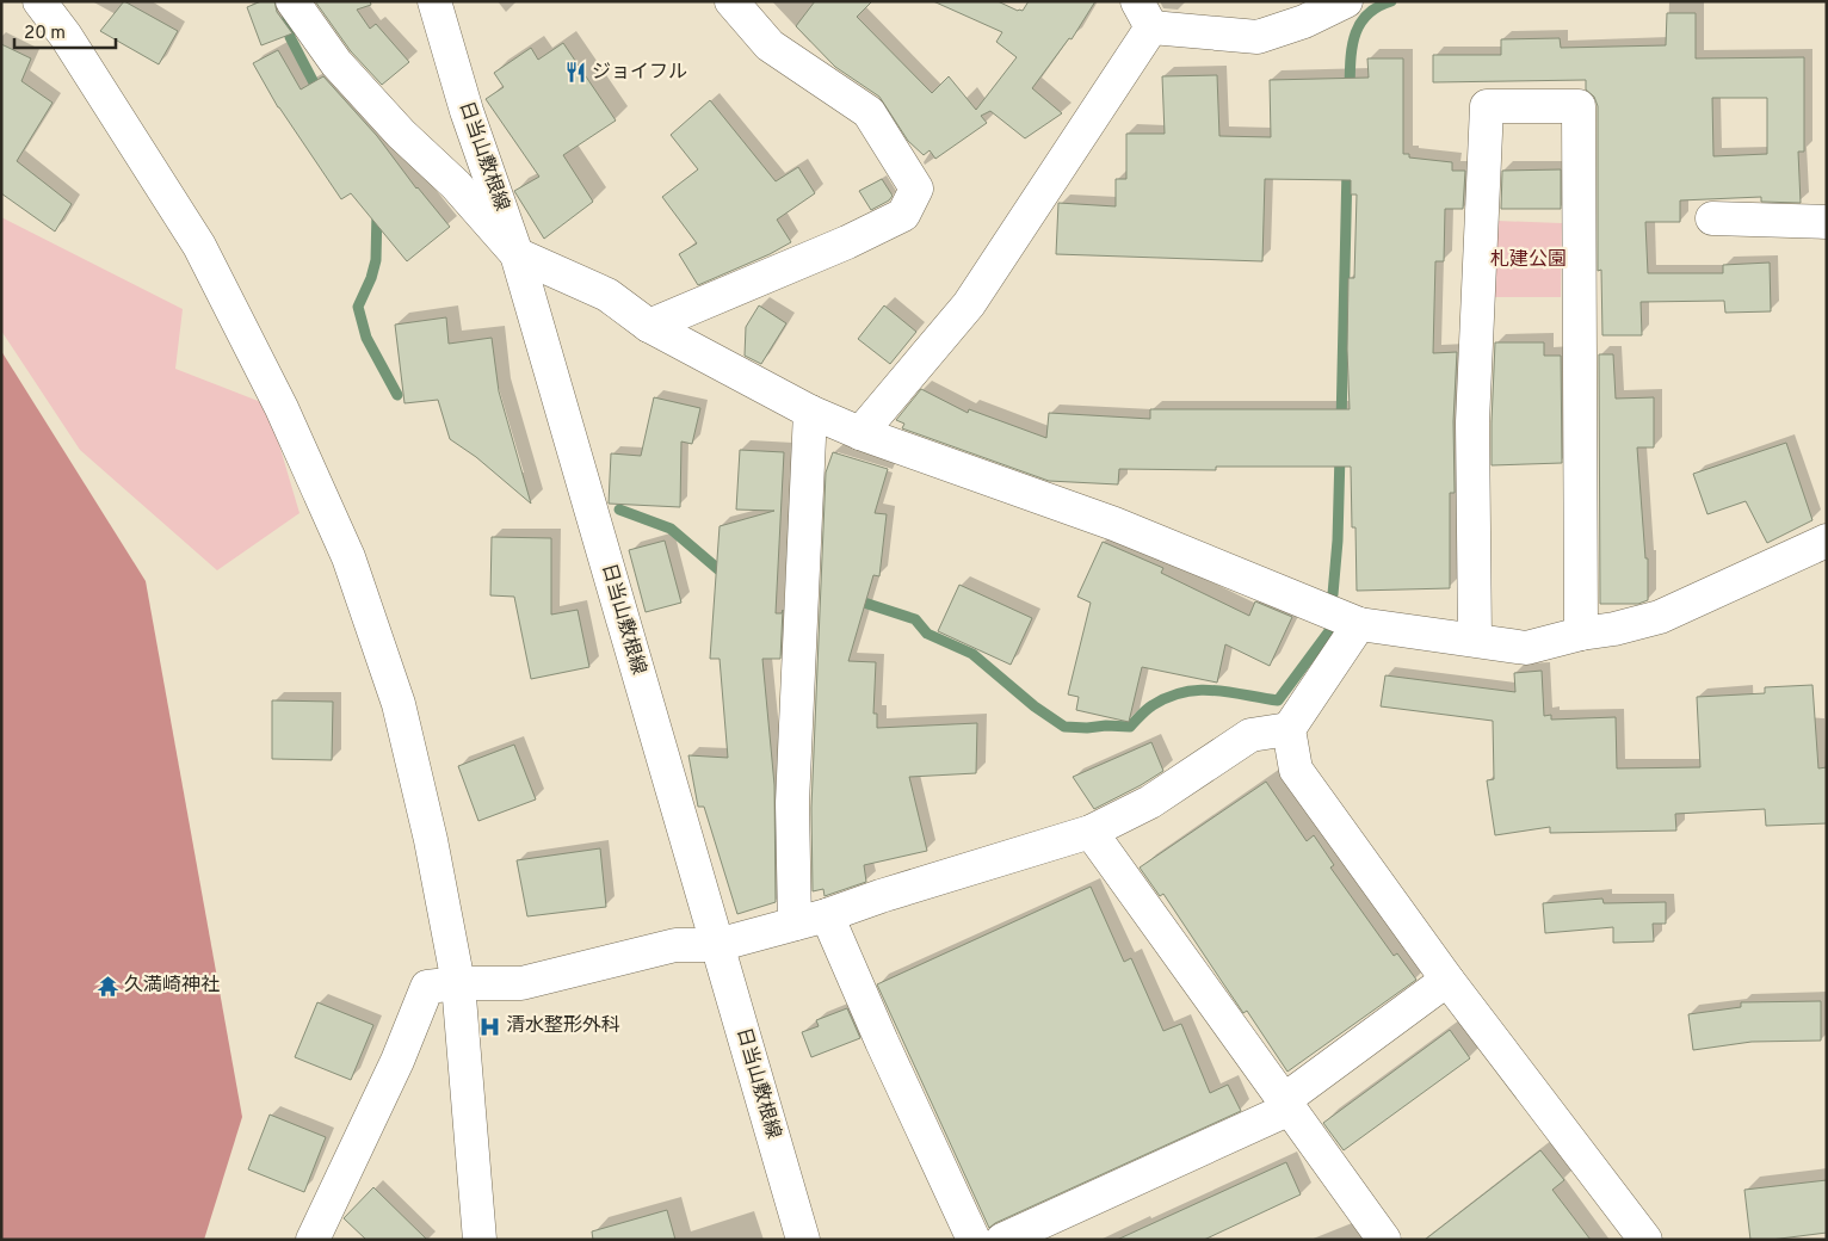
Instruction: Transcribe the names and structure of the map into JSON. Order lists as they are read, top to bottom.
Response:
{
  "streets": {
    "street": ["日当山敷根線"]
  },
  "parks": ["札建公園"],
  "places": {
    "restaurant": ["ジョイフル"],
    "temple": ["久満崎神社"],
    "hospital": ["清水整形外科"]
  },
  "scale_bar": "20 m"
}
